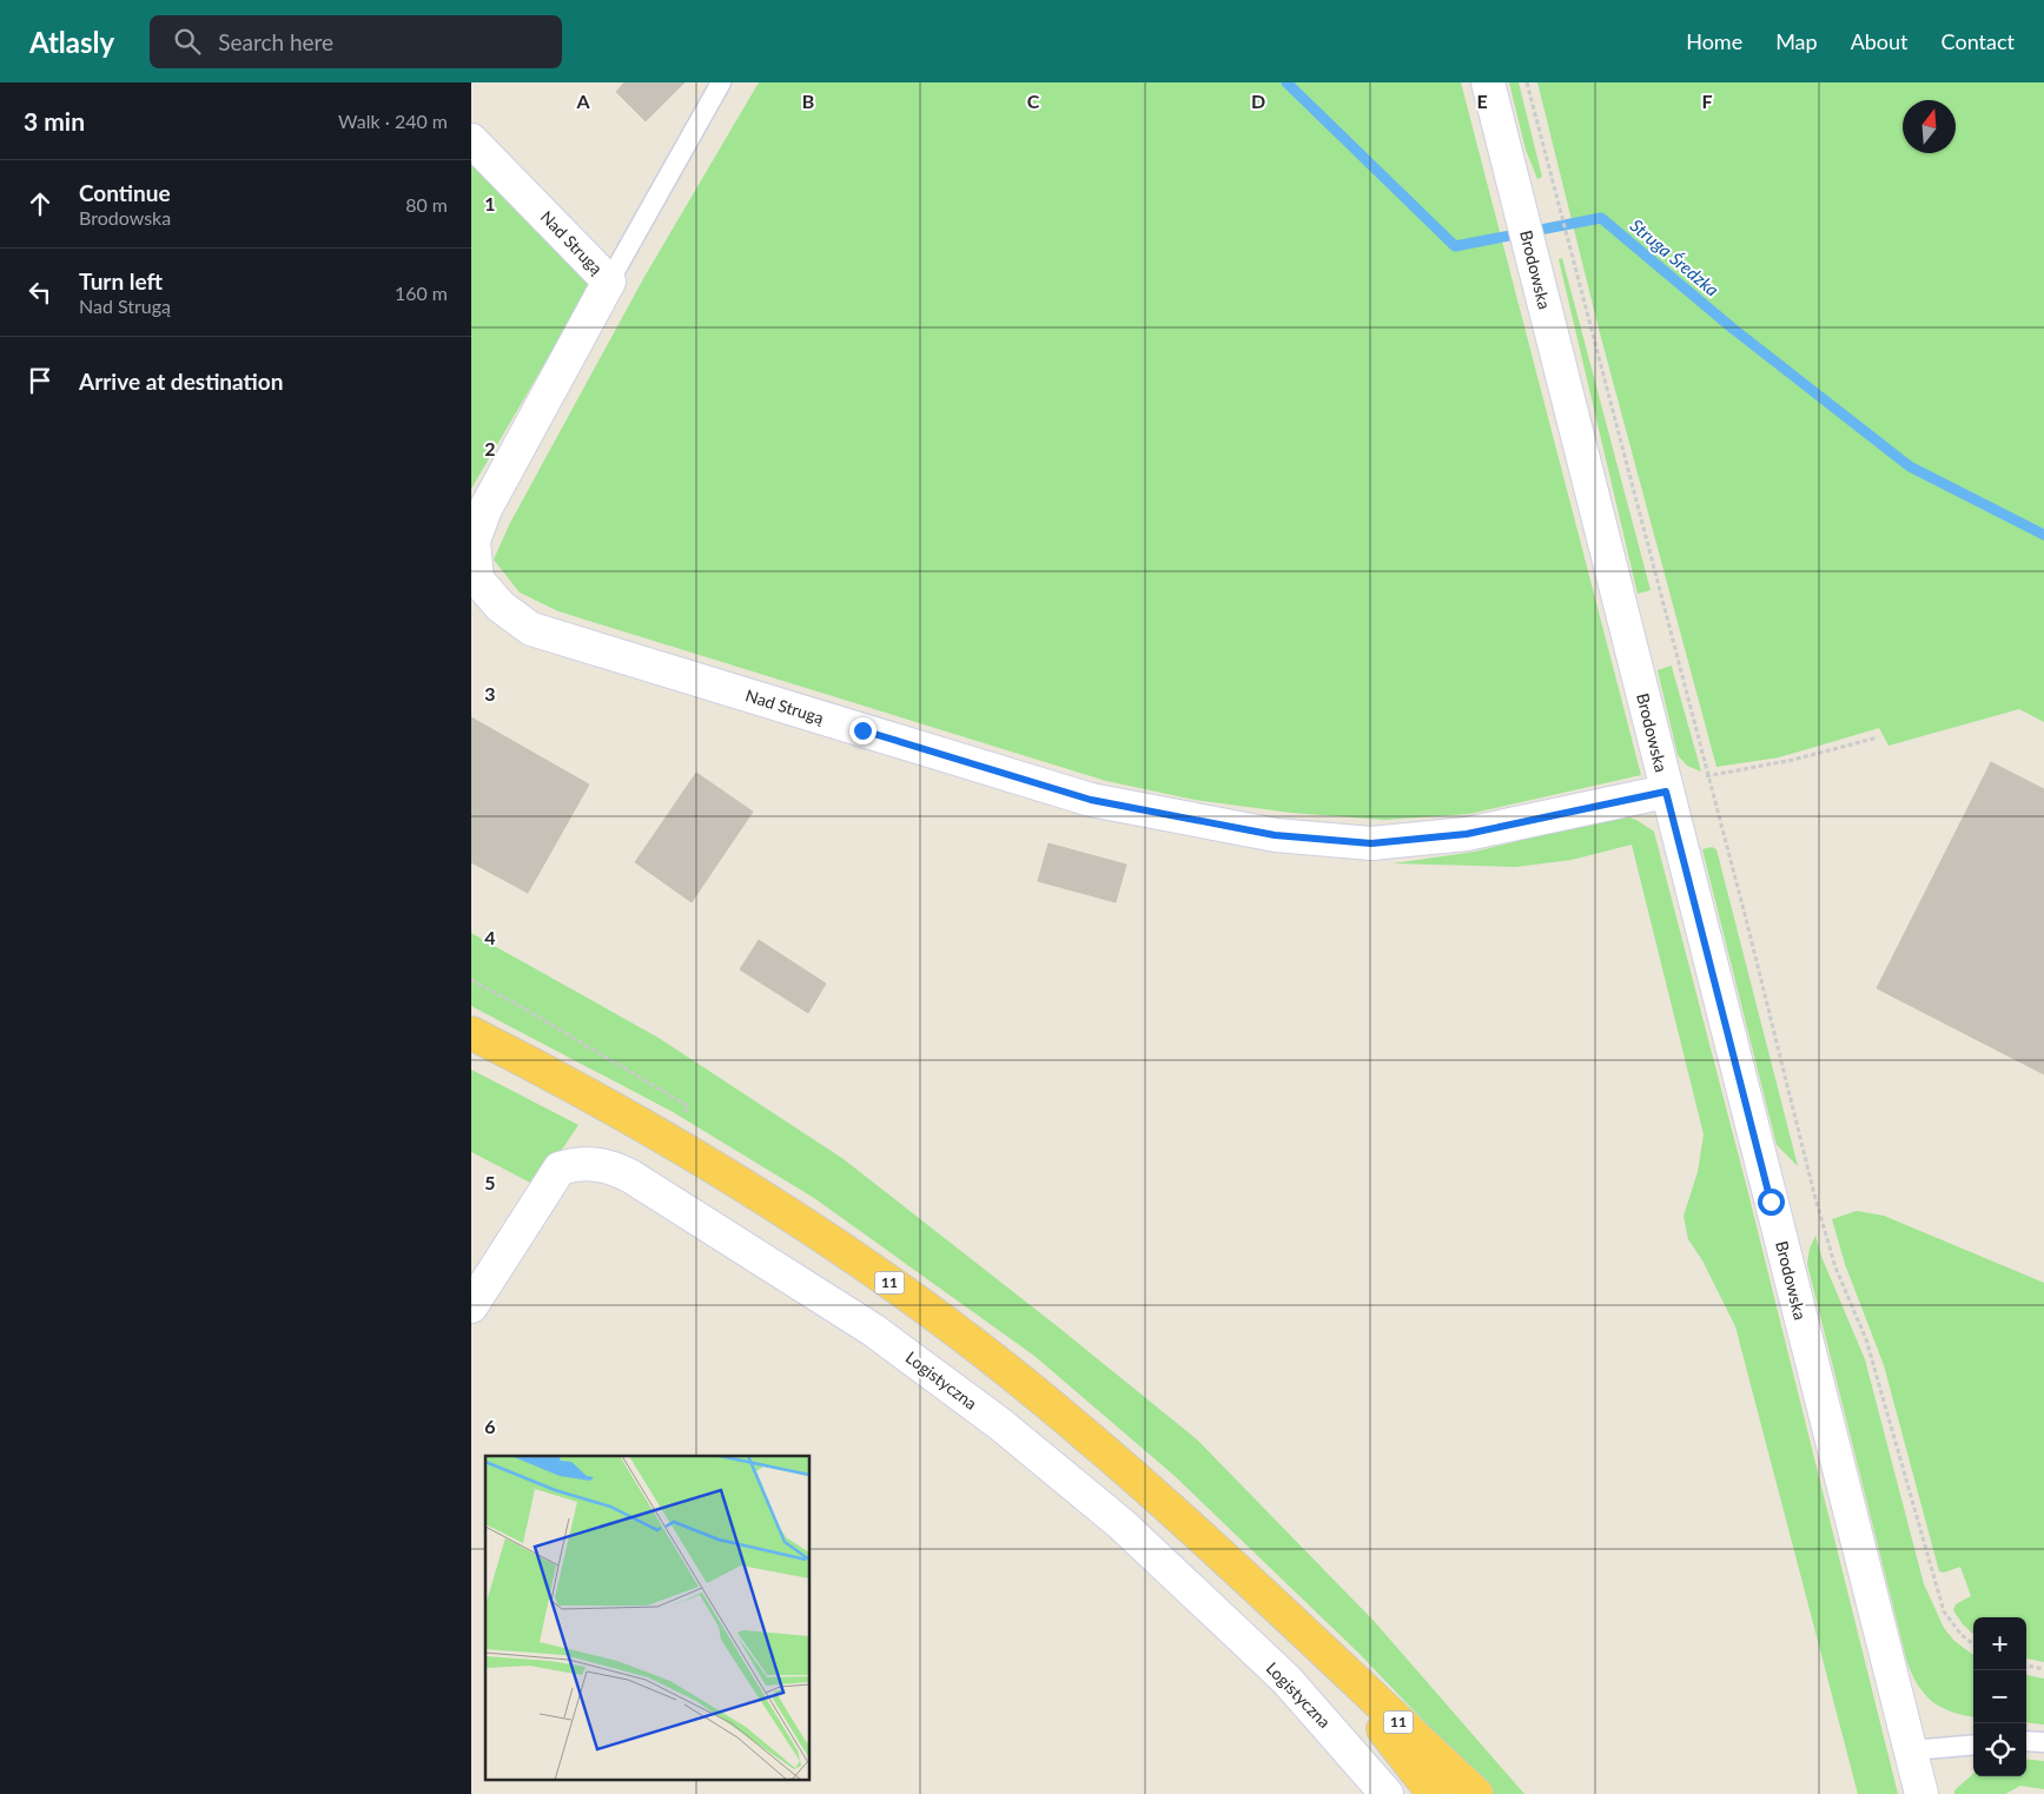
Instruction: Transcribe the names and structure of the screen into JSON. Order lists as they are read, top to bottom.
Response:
{
  "streets": {
    "highway": ["11"],
    "street": ["Nad Strugą", "Brodowska", "Logistyczna"]
  },
  "crossings": [
    ["Nad Strugą", "Brodowska"]
  ],
  "water": ["Struga Średzka"],
  "north": "top",
  "page": {
    "header": "Atlasly",
    "search": "Search here",
    "nav": [
      "Home",
      "Map",
      "About",
      "Contact"
    ],
    "heading": ["3 min", "Walk · 240 m"],
    "list": [
      ["Continue", "Brodowska", "80 m"],
      ["Turn left", "Nad Strugą", "160 m"],
      "Arrive at destination"
    ],
    "map_buttons": ["+", "−"]
  },
  "grid": {
    "columns": [
      "A",
      "B",
      "C",
      "D",
      "E",
      "F"
    ],
    "rows": [
      "1",
      "2",
      "3",
      "4",
      "5",
      "6"
    ]
  }
}
